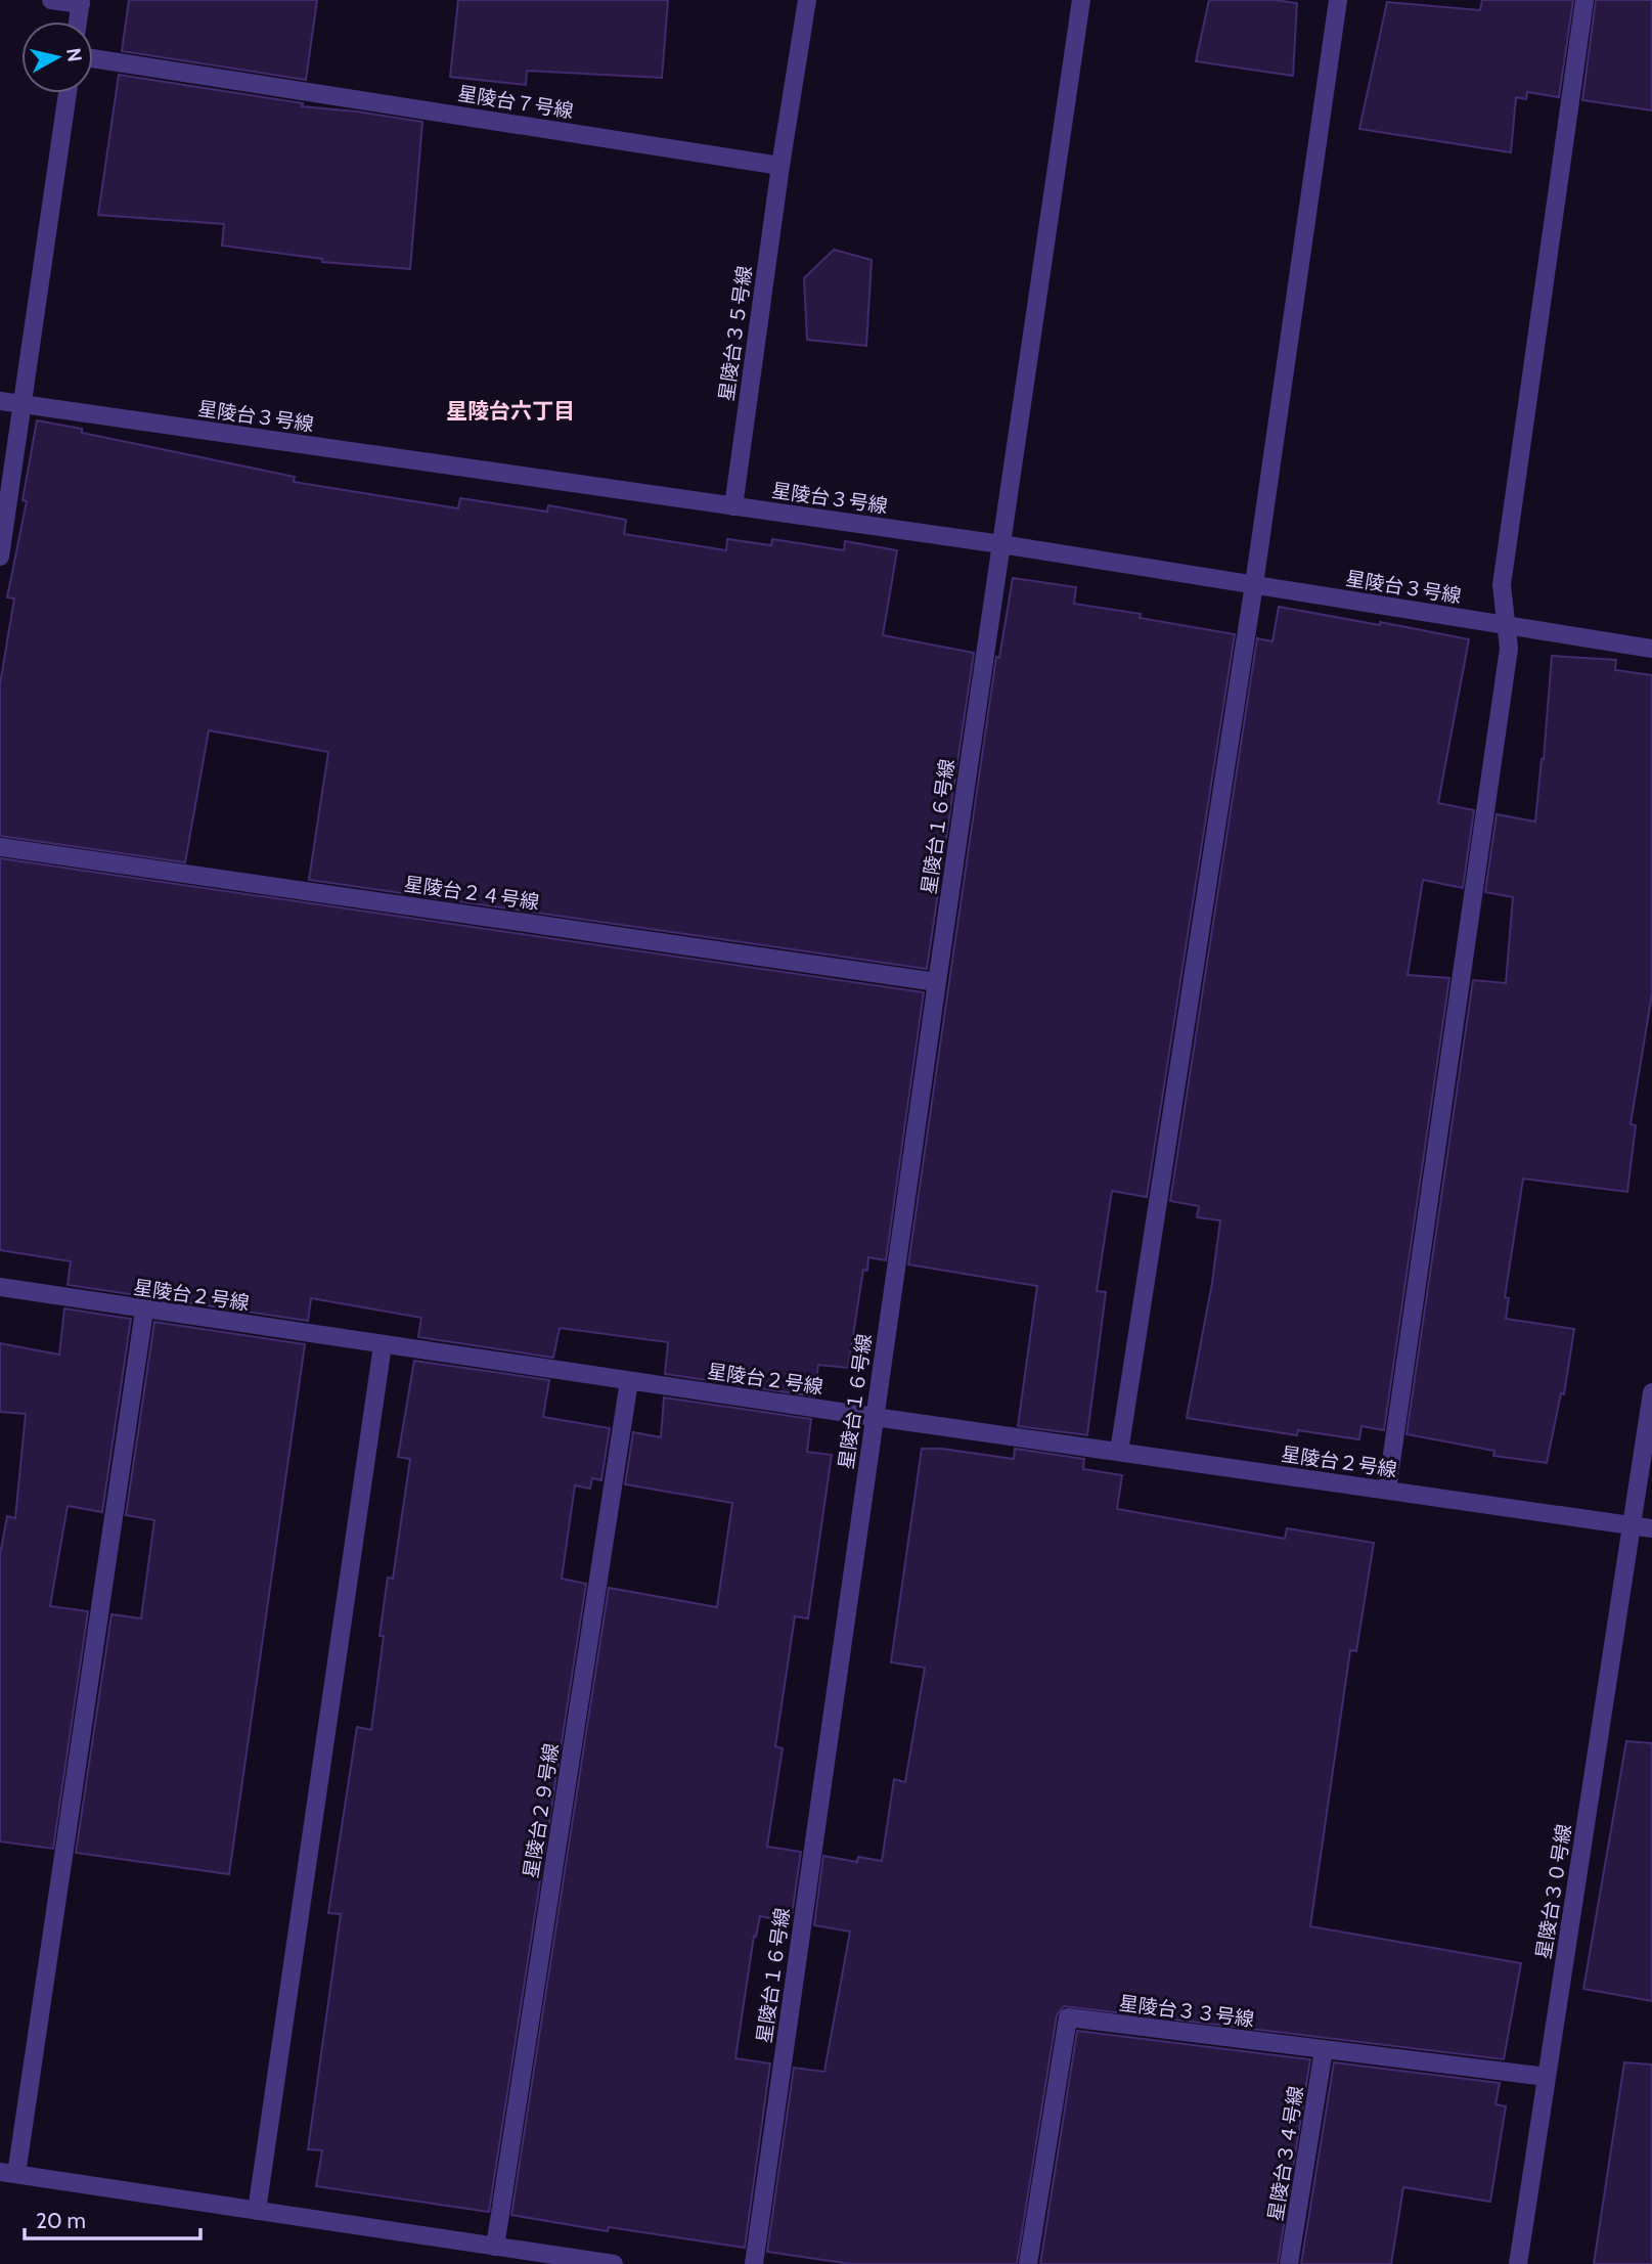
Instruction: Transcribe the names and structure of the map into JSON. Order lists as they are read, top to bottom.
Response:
{
  "streets": {
    "street": [
      "星陵台７号線",
      "星陵台３５号線",
      "星陵台３号線",
      "星陵台１６号線",
      "星陵台２４号線",
      "星陵台２号線",
      "星陵台２９号線",
      "星陵台３０号線",
      "星陵台３３号線",
      "星陵台３４号線"
    ]
  },
  "crossings": [
    ["星陵台７号線", "星陵台３５号線"],
    ["星陵台３５号線", "星陵台３号線"],
    ["星陵台３号線", "星陵台１６号線"],
    ["星陵台１６号線", "星陵台２４号線"],
    ["星陵台１６号線", "星陵台２号線"],
    ["星陵台２号線", "星陵台２９号線"],
    ["星陵台２号線", "星陵台３０号線"],
    ["星陵台３０号線", "星陵台３３号線"],
    ["星陵台３３号線", "星陵台３４号線"]
  ],
  "districts": ["星陵台六丁目"],
  "scale_bar": "20 m",
  "north": "right"
}
